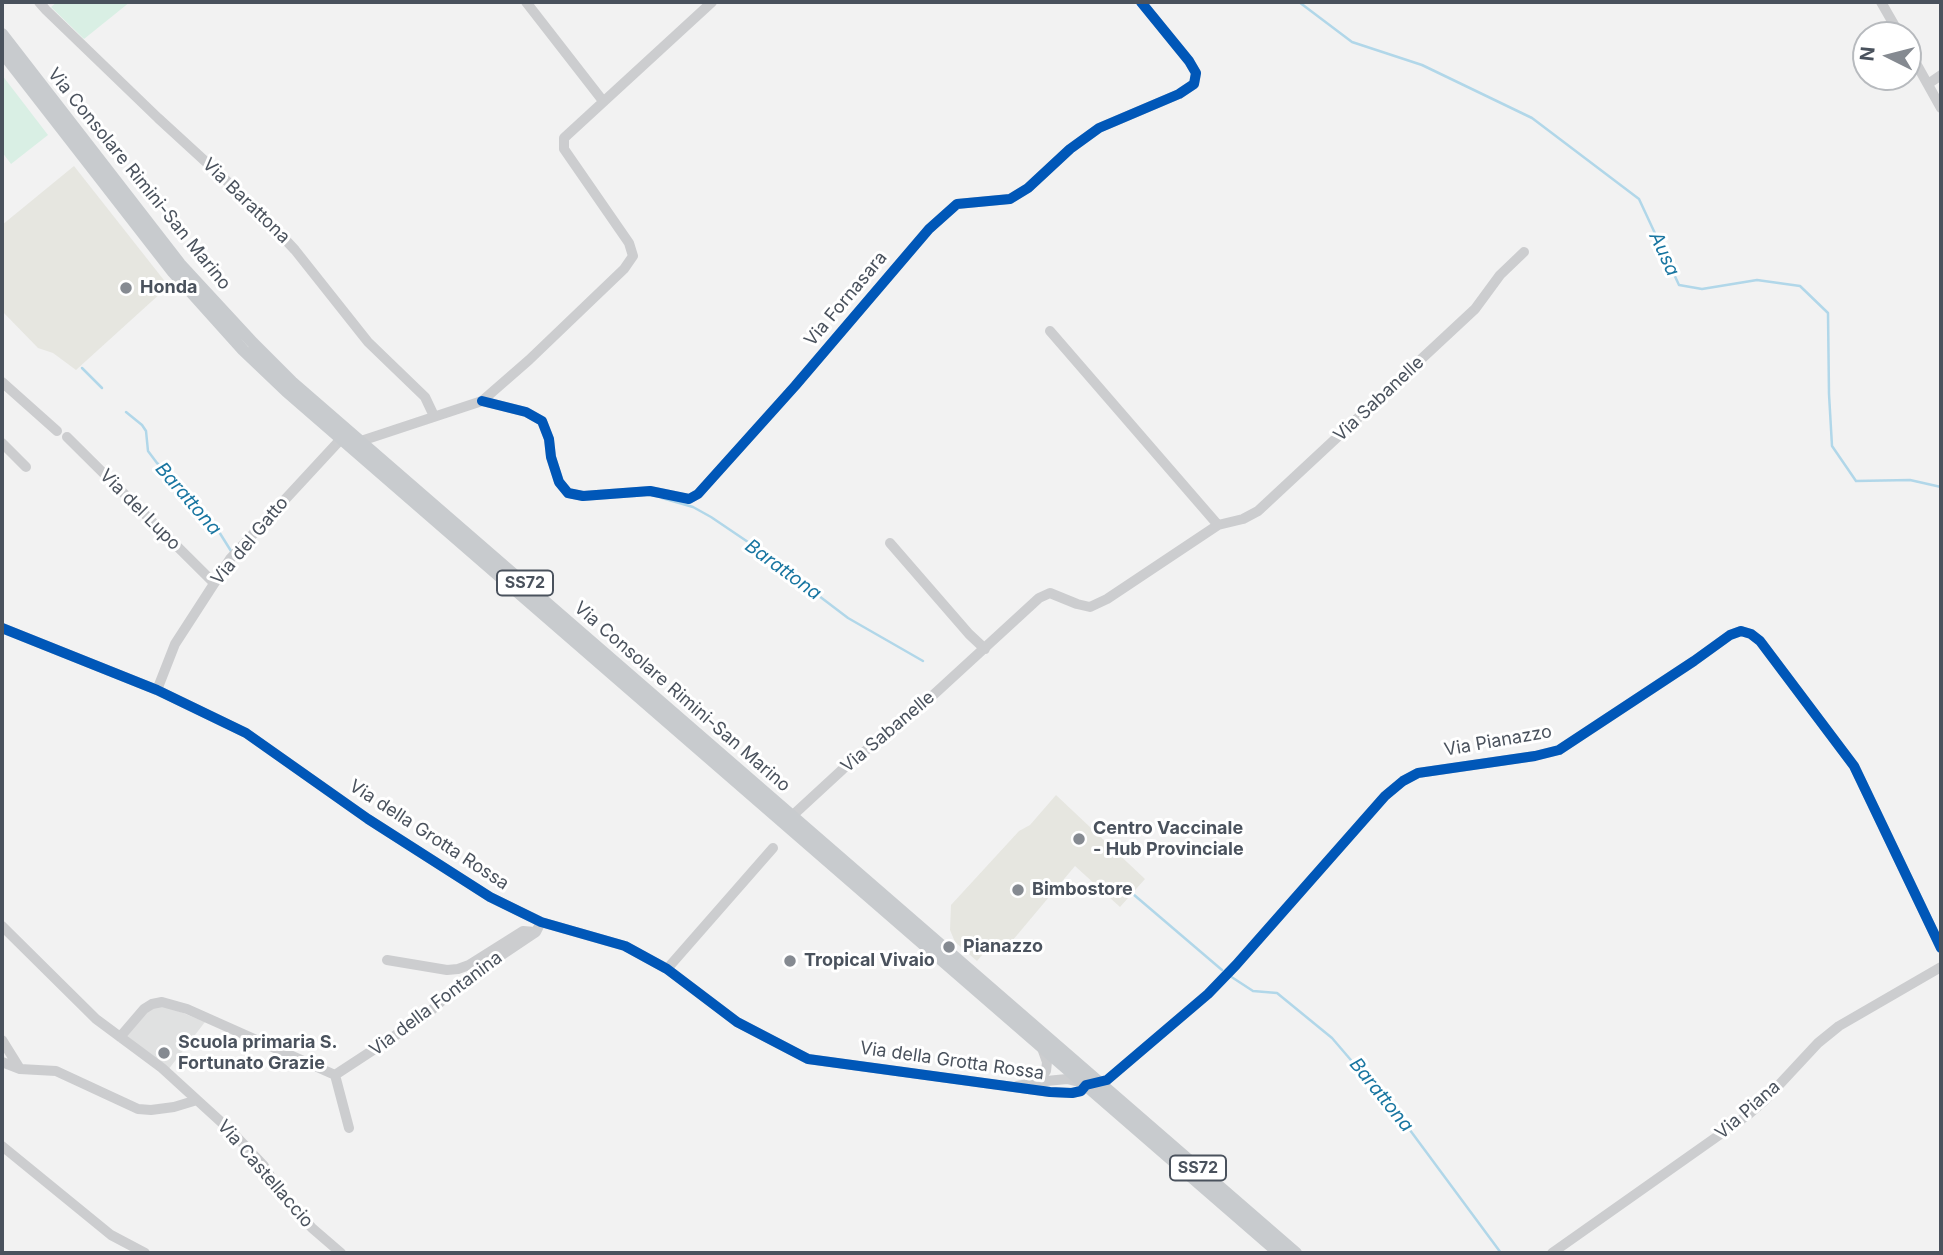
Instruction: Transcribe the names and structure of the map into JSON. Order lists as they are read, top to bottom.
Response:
{
  "streets": {
    "main road": ["Via Consolare Rimini-San Marino", "SS72"],
    "street": [
      "Via Barattona",
      "Via Fornasara",
      "Via Sabanelle",
      "Via del Lupo",
      "Via del Gatto",
      "Via Pianazzo",
      "Via della Grotta Rossa",
      "Via della Fontanina",
      "Via Piana",
      "Via Castellaccio"
    ]
  },
  "crossings": [
    ["Via Consolare Rimini-San Marino", "Via Sabanelle"],
    ["Via Consolare Rimini-San Marino", "Via del Gatto"],
    ["Via Consolare Rimini-San Marino", "Via Pianazzo"],
    ["Via Consolare Rimini-San Marino", "Via della Grotta Rossa"],
    ["Via del Lupo", "Via del Gatto"],
    ["Via del Gatto", "Via della Grotta Rossa"],
    ["Via della Grotta Rossa", "Via della Fontanina"]
  ],
  "water": ["Ausa", "Barattona"],
  "places": [
    "Honda",
    "Centro Vaccinale - Hub Provinciale",
    "Bimbostore",
    "Pianazzo",
    "Tropical Vivaio",
    "Scuola primaria S. Fortunato Grazie"
  ],
  "north": "left"
}
